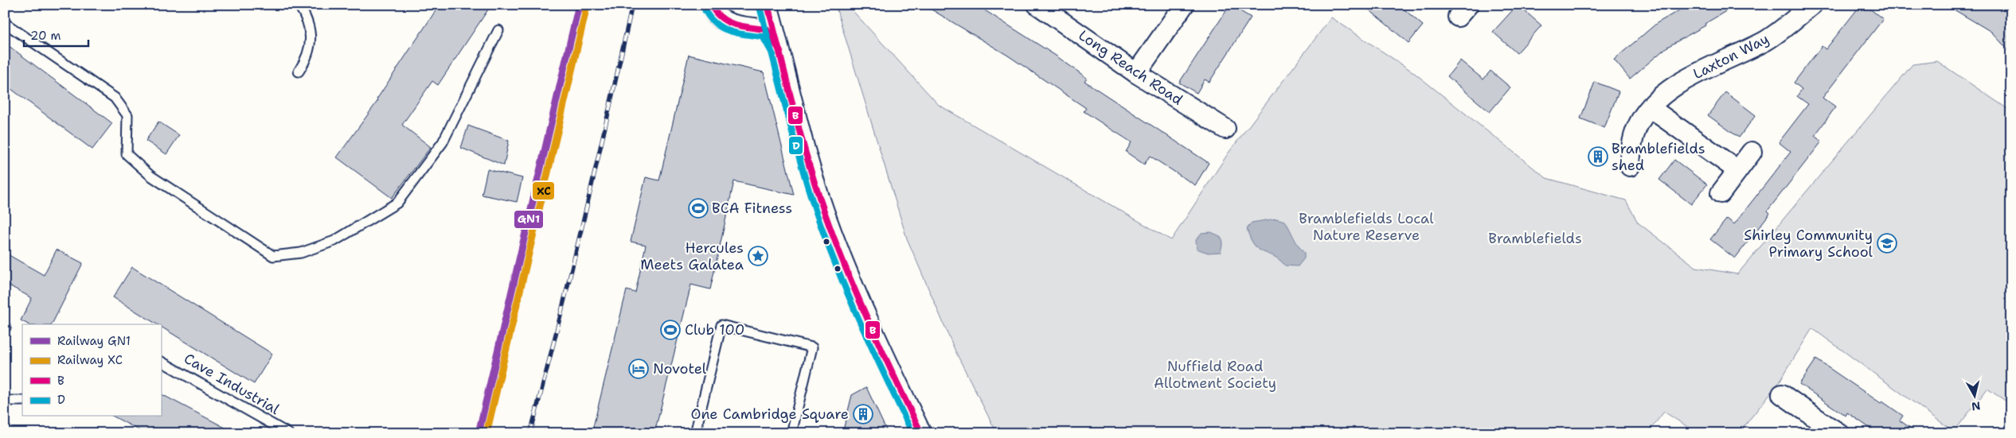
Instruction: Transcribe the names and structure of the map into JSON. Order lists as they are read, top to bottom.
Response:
{
  "streets": {
    "street": ["Laxton Way", "Long Reach Road"],
    "lane": ["Cave Industrial"]
  },
  "parks": ["Bramblefields Local Nature Reserve", "Bramblefields", "Nuffield Road Allotment Society"],
  "places": {
    "building": ["Bramblefields shed", "One Cambridge Square"],
    "sports": ["BCA Fitness", "Club 100"],
    "school or university": ["Shirley Community Primary School"],
    "place": ["Hercules Meets Galatea"],
    "hotel": ["Novotel"]
  },
  "lines": [
    "rail line GN1",
    "transit line B",
    "rail line XC",
    "transit line D"
  ],
  "legend": [
    "Railway GN1",
    "Railway XC",
    "B",
    "D"
  ],
  "scale_bar": "20 m",
  "north": "bottom"
}
